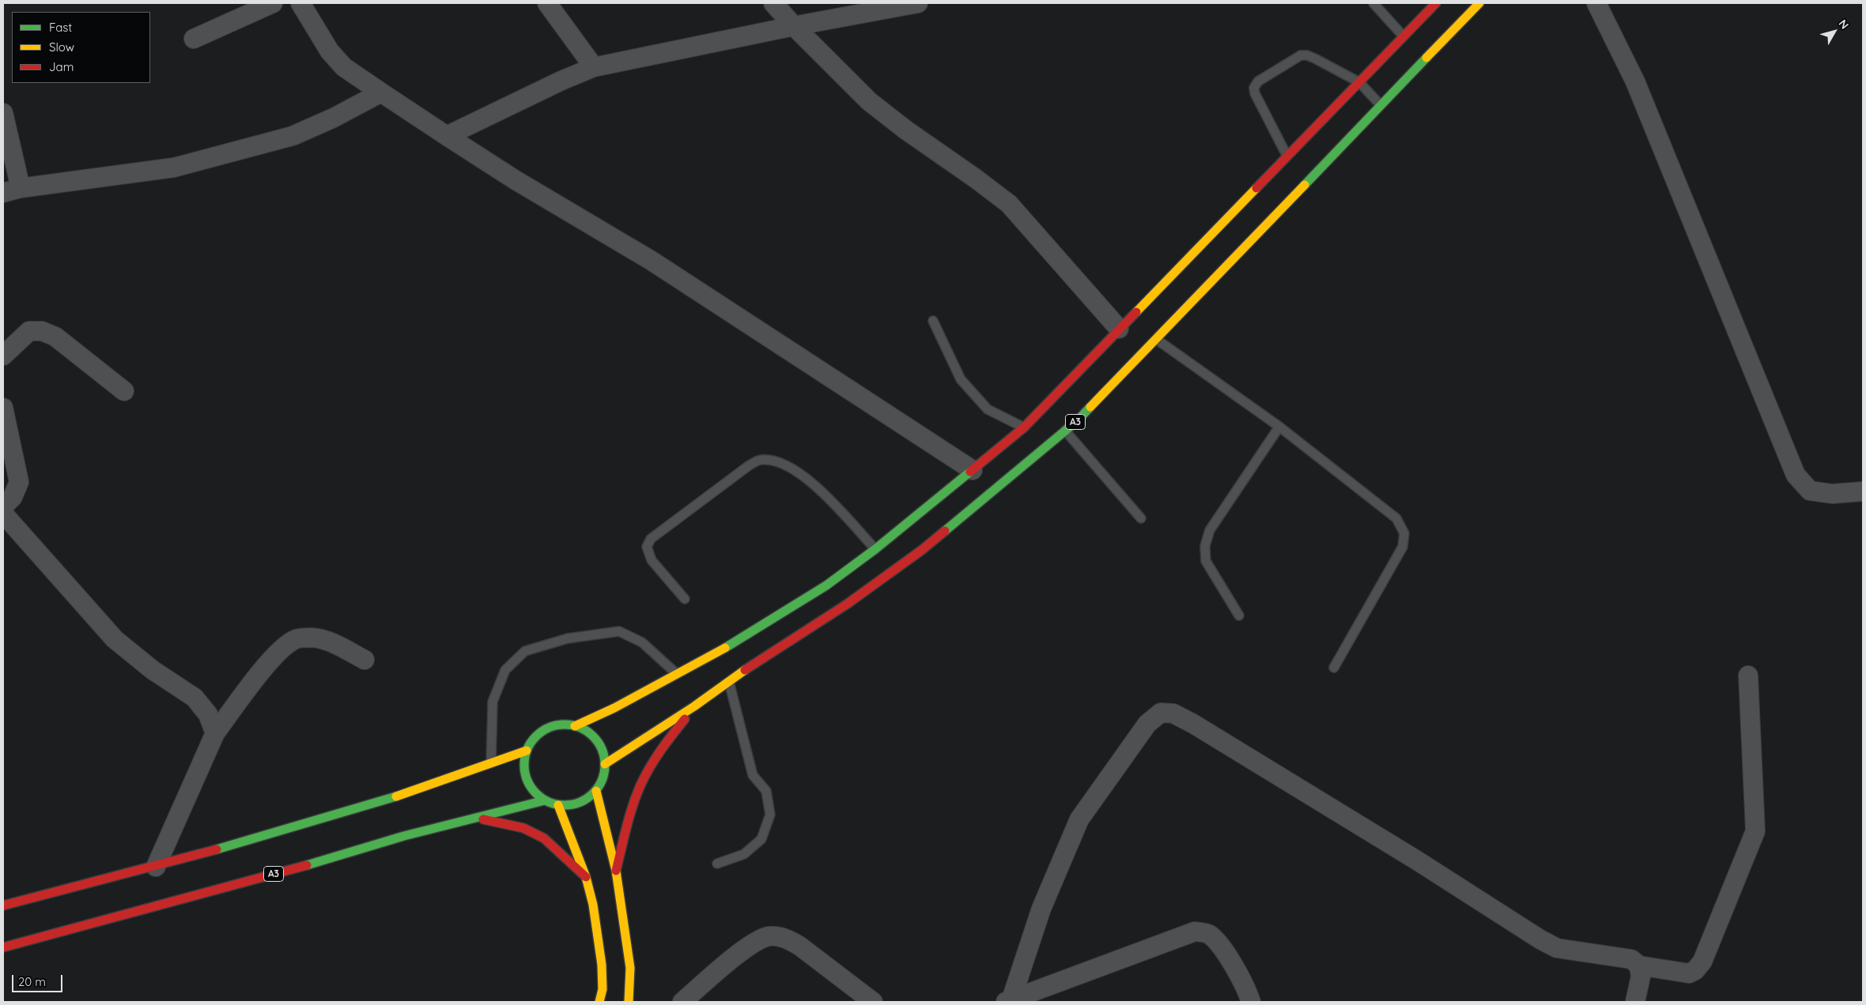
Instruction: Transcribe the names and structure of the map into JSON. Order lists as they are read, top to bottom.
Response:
{
  "streets": {
    "main road": ["A3"]
  },
  "legend": ["Fast", "Slow", "Jam"],
  "scale_bar": "20 m",
  "north": "top right"
}
